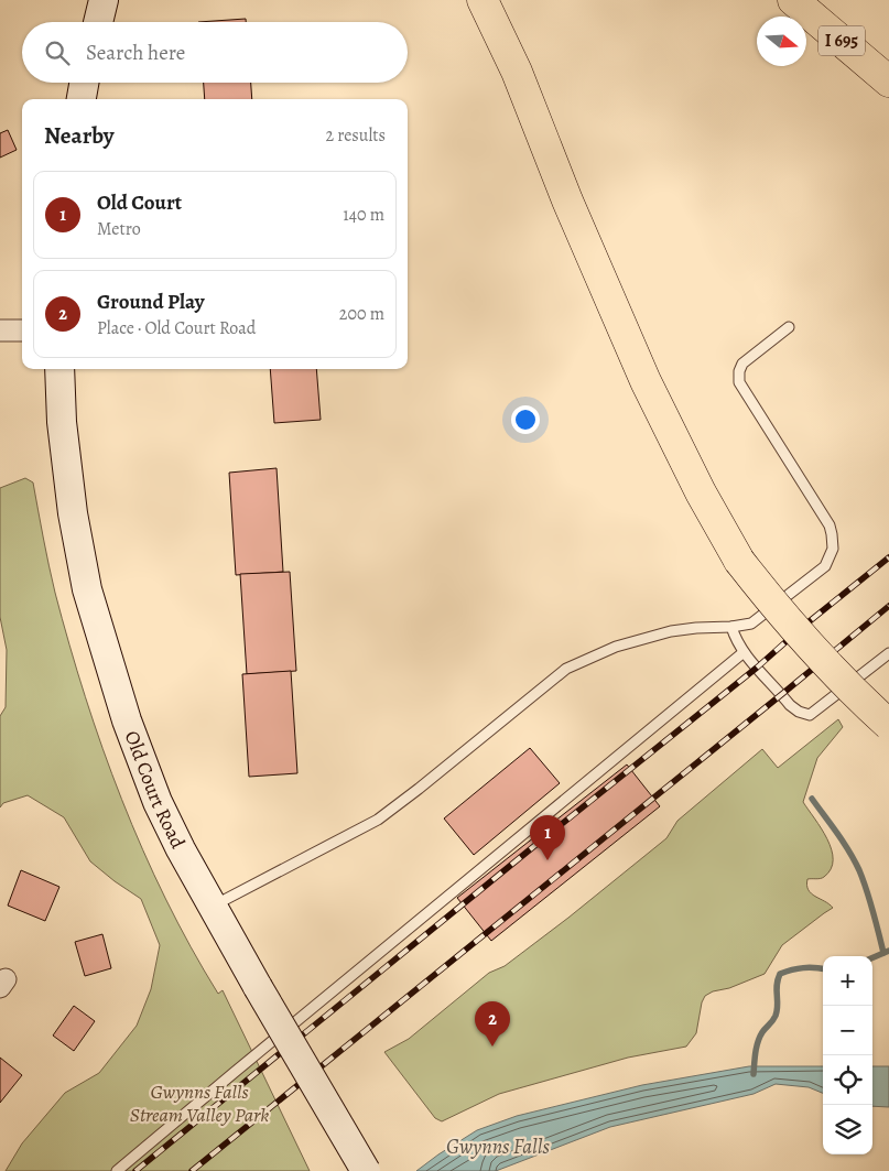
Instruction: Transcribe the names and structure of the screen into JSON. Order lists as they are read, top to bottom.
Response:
{
  "streets": {
    "highway": ["I 695"],
    "main road": ["Old Court Road"]
  },
  "water": ["Gwynns Falls"],
  "parks": ["Gwynns Falls Stream Valley Park"],
  "north": "right",
  "page": {
    "search": "Search here",
    "heading": ["Nearby", "2 results"],
    "list": [
      {
        "mark": "1",
        "name": "Old Court",
        "note": "Metro",
        "value": "140 m"
      },
      {
        "mark": "2",
        "name": "Ground Play",
        "note": "Place · Old Court Road",
        "value": "200 m"
      }
    ],
    "pins": ["1", "2"],
    "map_buttons": ["+", "−"]
  }
}
